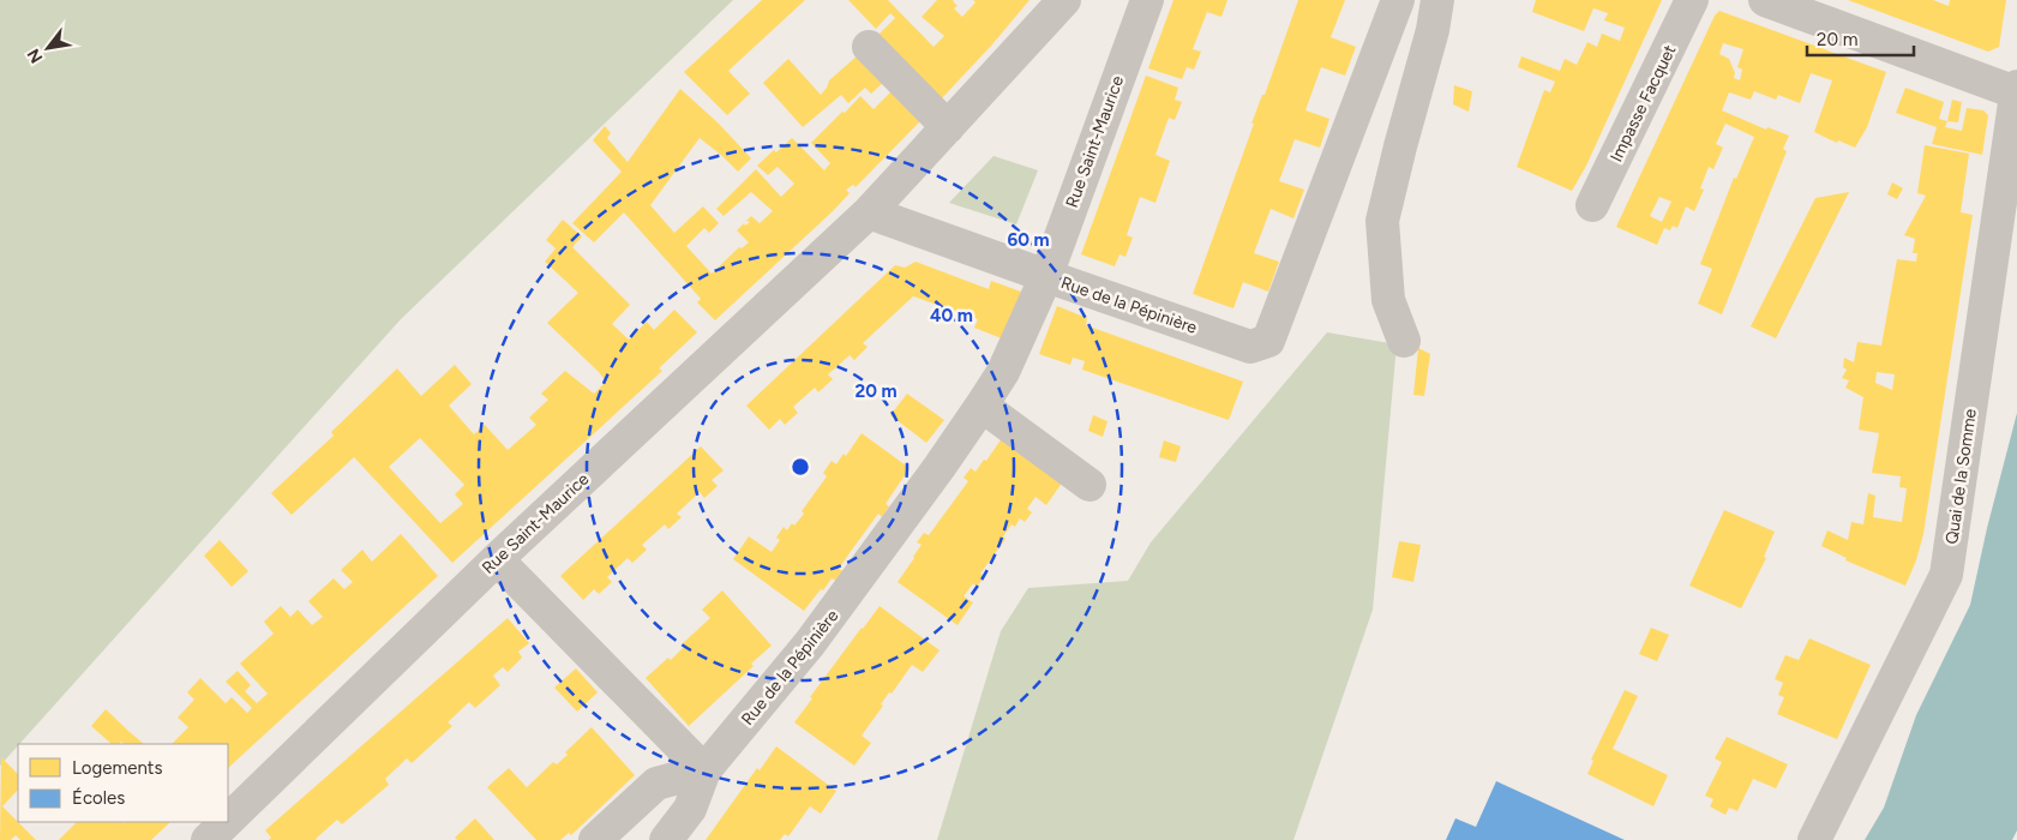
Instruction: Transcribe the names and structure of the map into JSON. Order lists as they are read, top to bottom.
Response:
{
  "streets": {
    "street": [
      "Impasse Facquet",
      "Rue Saint-Maurice",
      "Rue de la Pépinière",
      "Quai de la Somme"
    ]
  },
  "crossings": [
    ["Rue Saint-Maurice", "Rue de la Pépinière"]
  ],
  "legend": ["Logements", "Écoles"],
  "scale_bar": "20 m",
  "north": "bottom left",
  "rings": ["60 m", "40 m", "20 m"]
}
